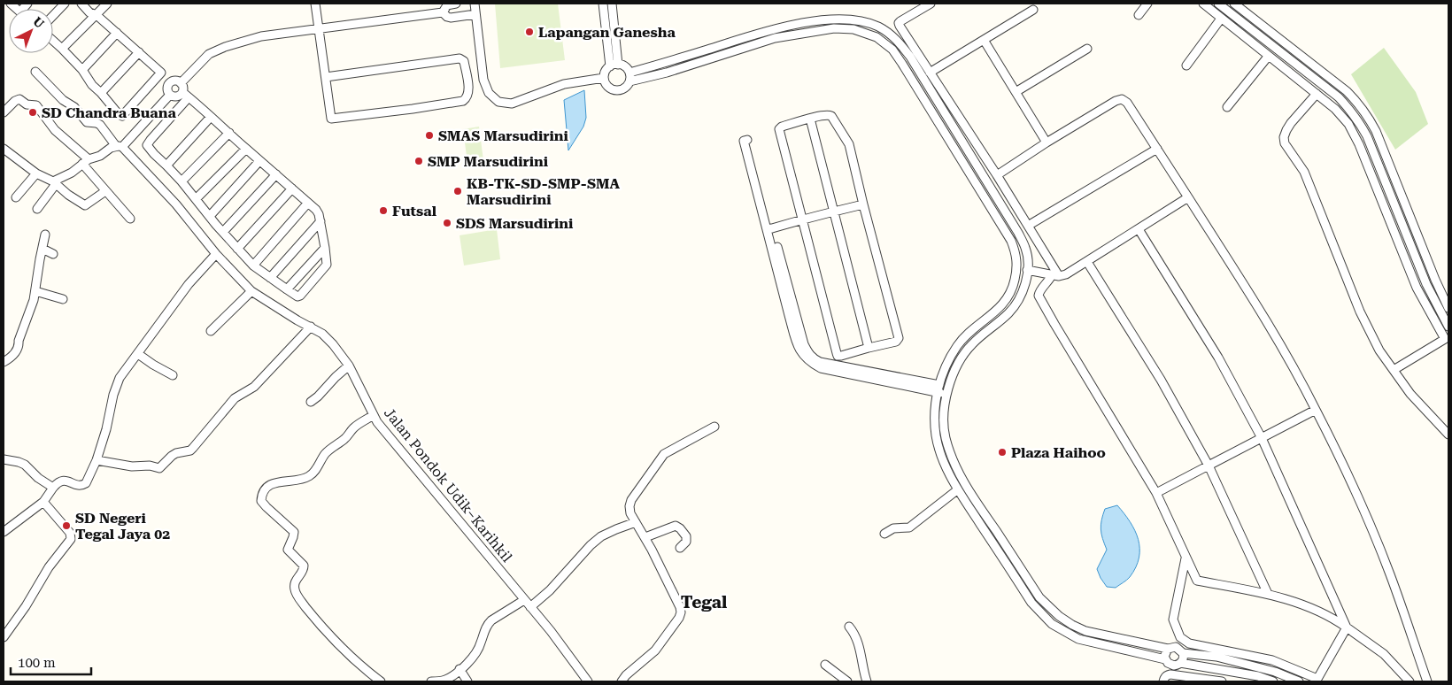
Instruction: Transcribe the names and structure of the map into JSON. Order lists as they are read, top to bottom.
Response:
{
  "streets": {
    "street": ["Jalan Pondok Udik–Karihkil"]
  },
  "districts": ["Tegal"],
  "places": [
    "Lapangan Ganesha",
    "SD Chandra Buana",
    "SMAS Marsudirini",
    "SMP Marsudirini",
    "KB-TK-SD-SMP-SMA Marsudirini",
    "Futsal",
    "SDS Marsudirini",
    "Plaza Haihoo",
    "SD Negeri Tegal Jaya 02"
  ],
  "scale_bar": "100 m",
  "north": "top right"
}
